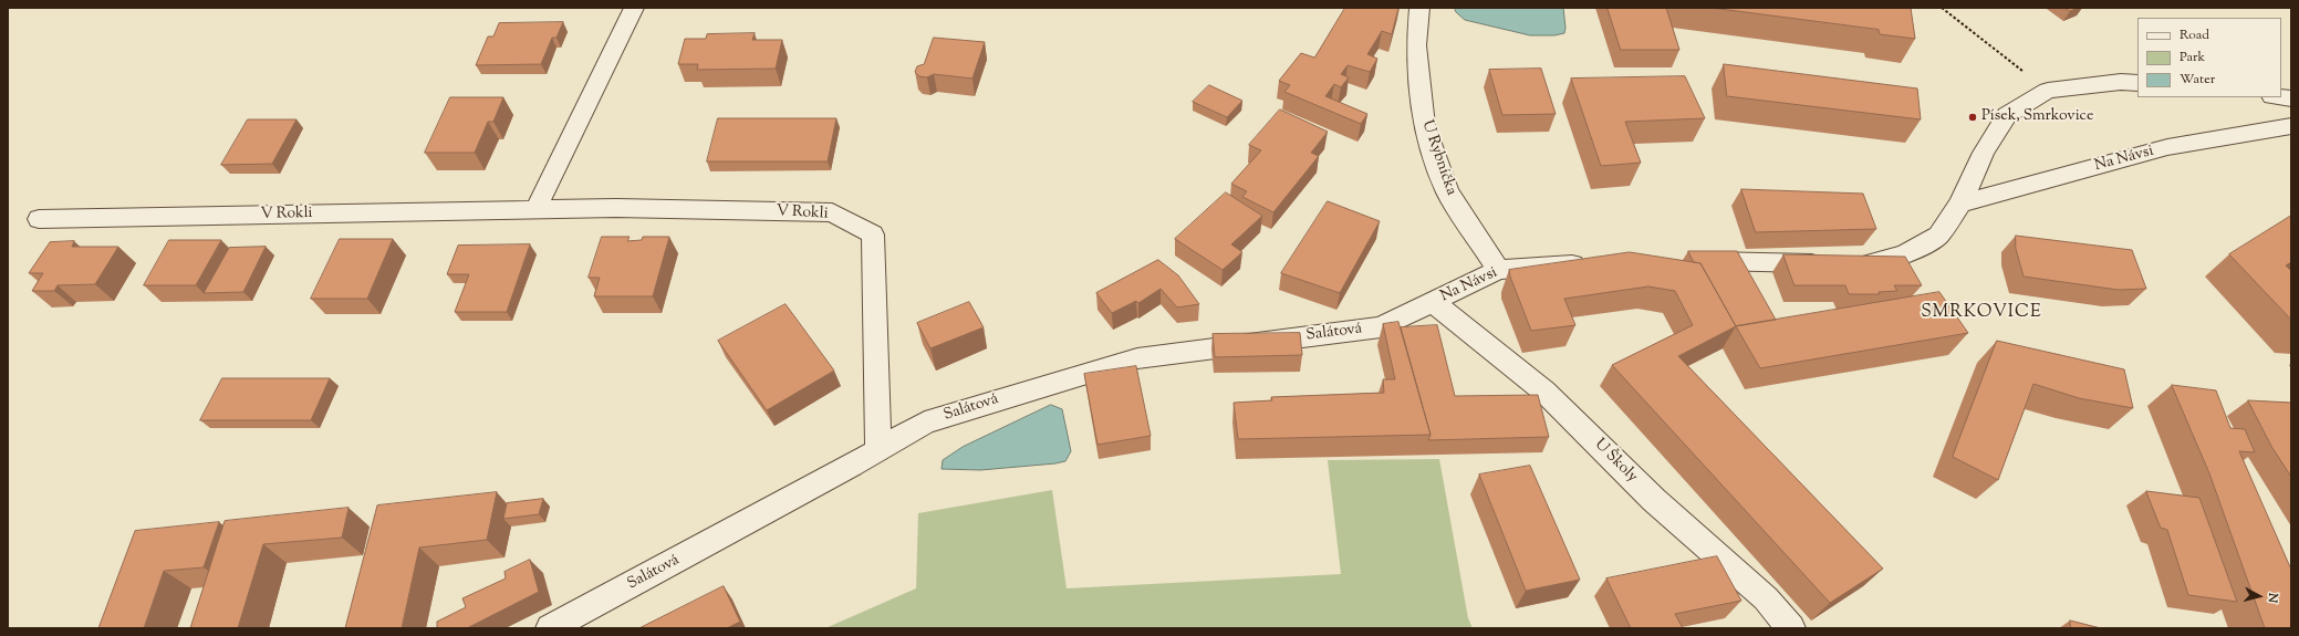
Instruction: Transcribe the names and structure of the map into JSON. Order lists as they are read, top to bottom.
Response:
{
  "streets": {
    "street": [
      "U Rybníčka",
      "Na Návsi",
      "V Rokli",
      "Salátová",
      "U Školy"
    ]
  },
  "crossings": [
    ["U Rybníčka", "Na Návsi"],
    ["Na Návsi", "Salátová"],
    ["Na Návsi", "U Školy"],
    ["V Rokli", "Salátová"],
    ["Salátová", "U Školy"]
  ],
  "districts": ["SMRKOVICE"],
  "places": ["Písek, Smrkovice"],
  "legend": ["Road", "Park", "Water"],
  "north": "right"
}
